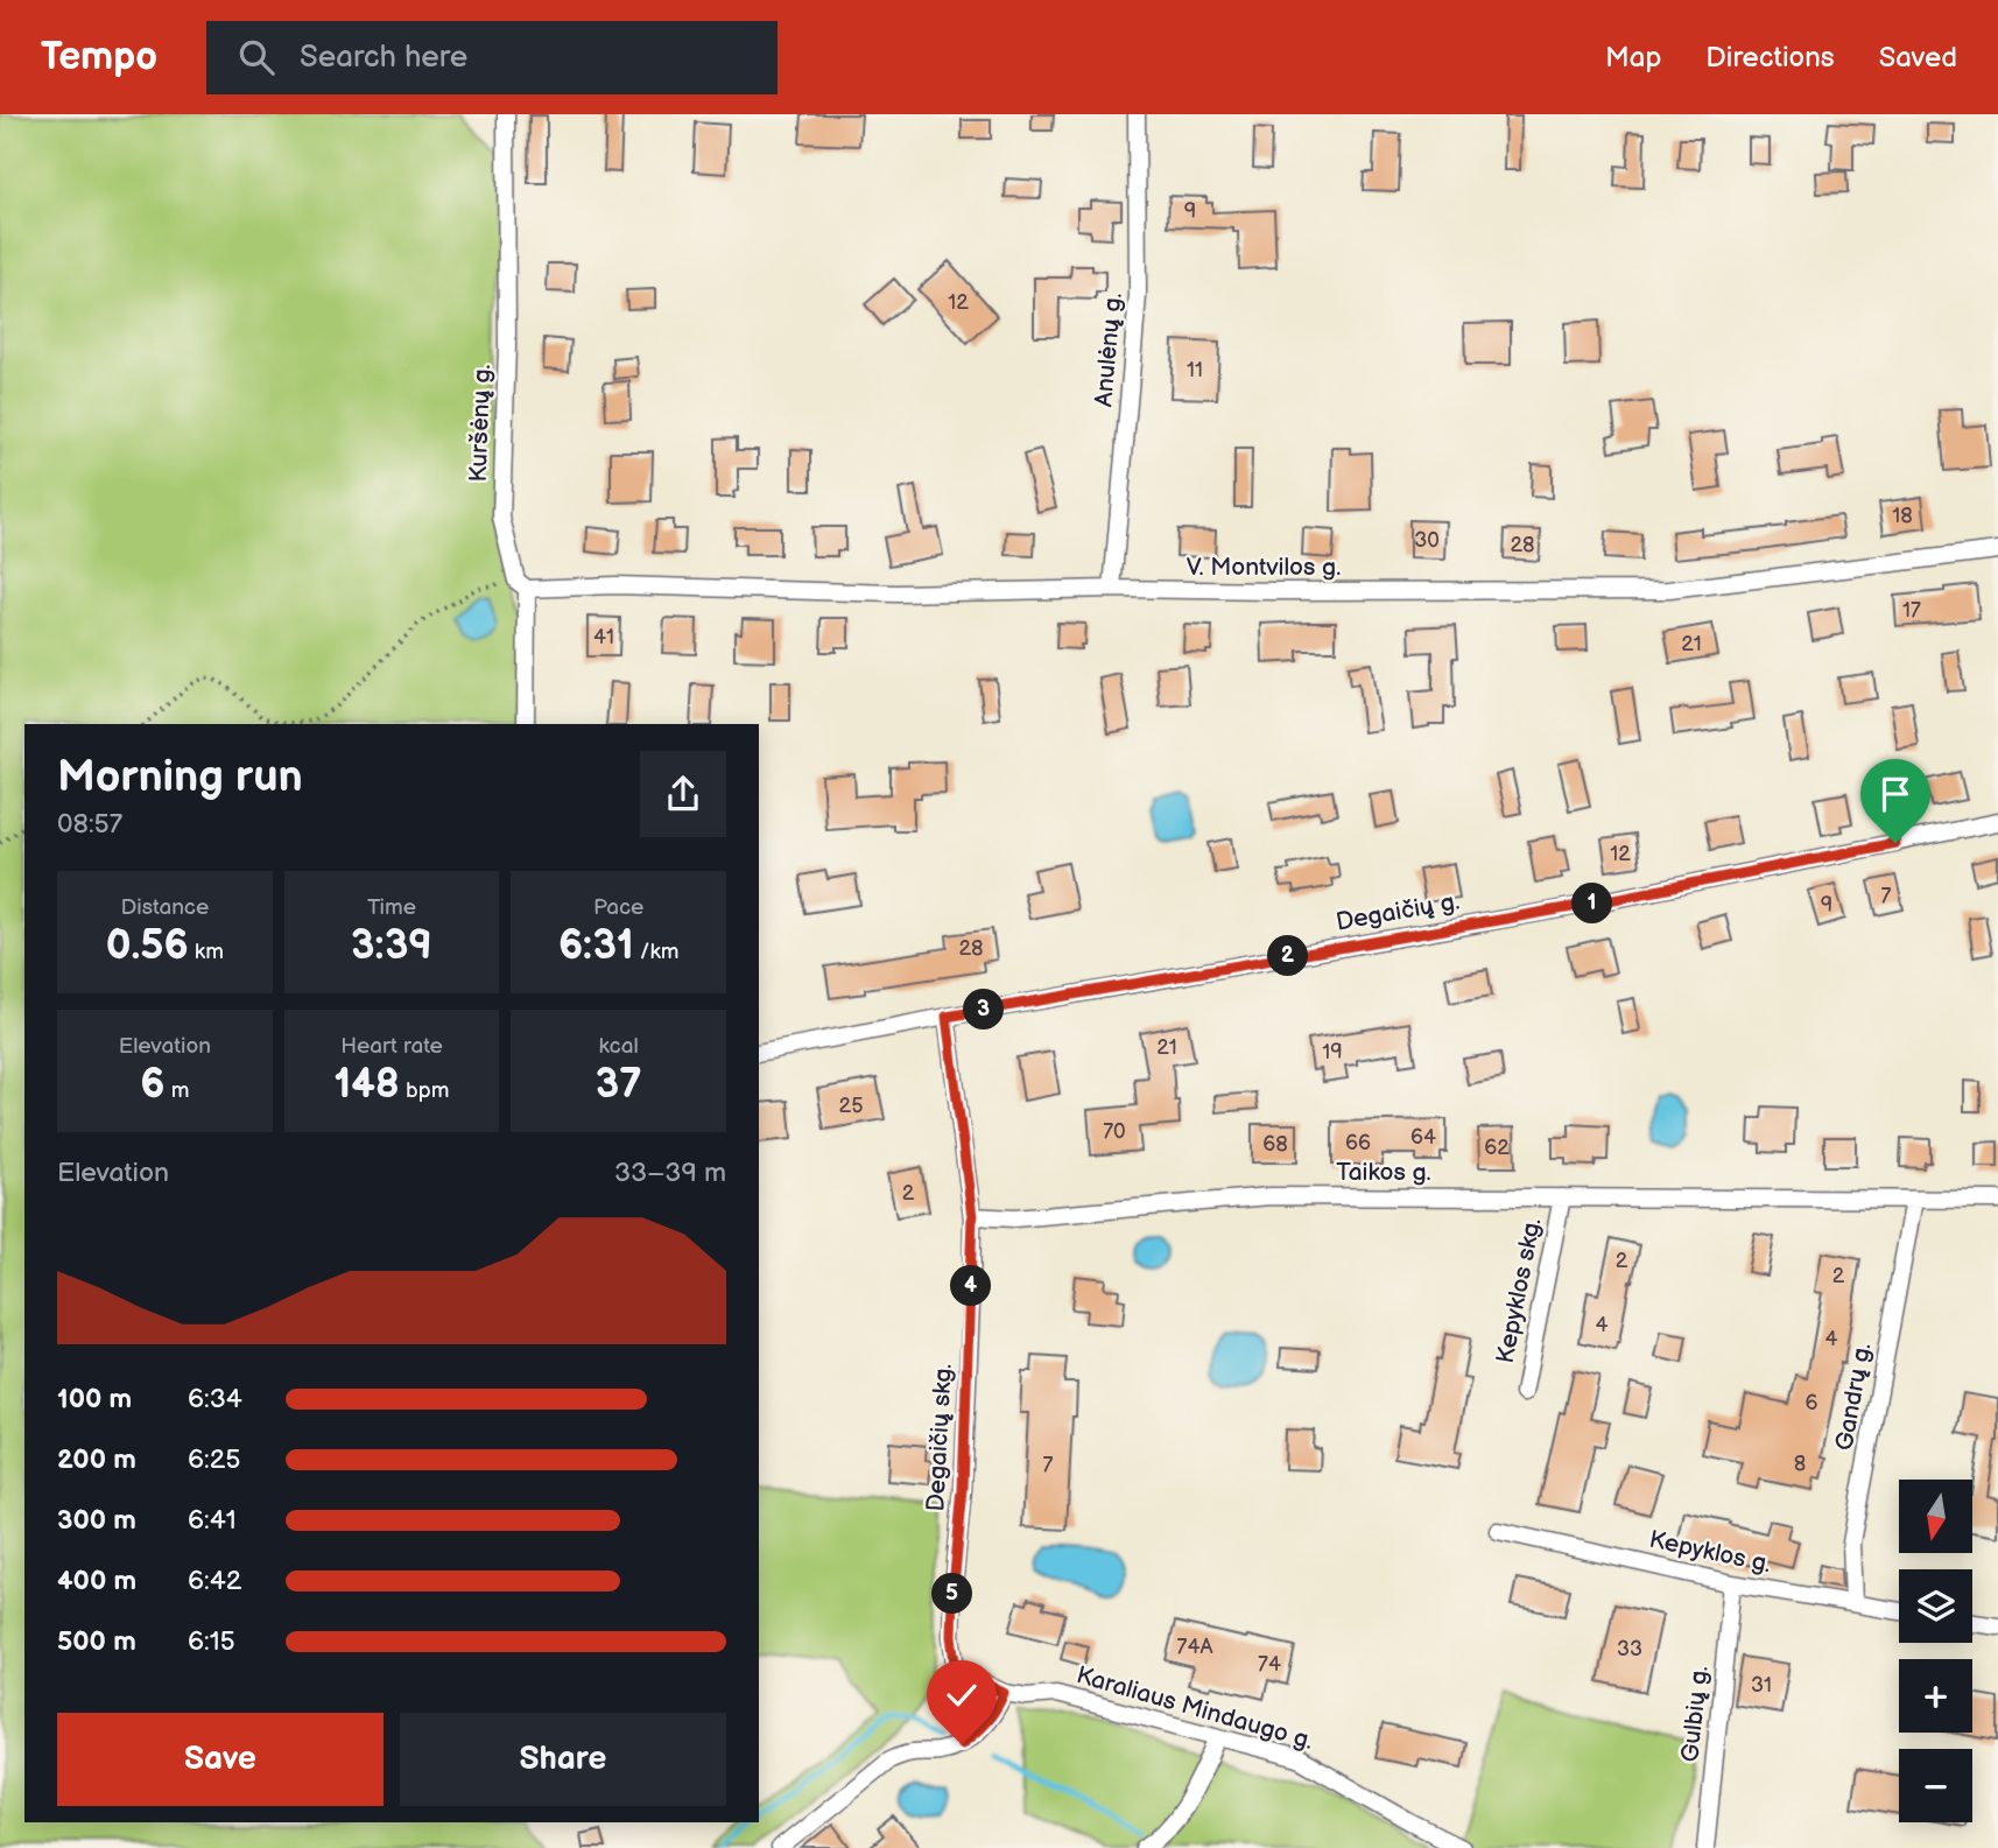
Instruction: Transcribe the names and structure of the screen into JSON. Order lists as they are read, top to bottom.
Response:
{
  "streets": {
    "street": [
      "Anulėnų g.",
      "Kuršėnų g.",
      "V. Montvilos g.",
      "Degaičių g.",
      "Taikos g.",
      "Kepyklos skg.",
      "Gandrų g.",
      "Degaičių skg.",
      "Kepyklos g.",
      "Karaliaus Mindaugo g.",
      "Gulbių g."
    ]
  },
  "crossings": [
    ["Anulėnų g.", "V. Montvilos g."],
    ["Kuršėnų g.", "V. Montvilos g."],
    ["Taikos g.", "Kepyklos skg."],
    ["Taikos g.", "Gandrų g."],
    ["Taikos g.", "Degaičių skg."],
    ["Gandrų g.", "Kepyklos g."],
    ["Degaičių skg.", "Karaliaus Mindaugo g."],
    ["Kepyklos g.", "Gulbių g."]
  ],
  "house_numbers": [
    "9",
    "12",
    "11",
    "18",
    "30",
    "28",
    "17",
    "41",
    "21",
    "12",
    "7",
    "9",
    "28",
    "21",
    "19",
    "25",
    "70",
    "64",
    "66",
    "68",
    "62",
    "2",
    "2",
    "2",
    "4",
    "4",
    "6",
    "8",
    "7",
    "74A",
    "33",
    "74",
    "31"
  ],
  "north": "bottom",
  "page": {
    "header": "Tempo",
    "search": "Search here",
    "nav": ["Map", "Directions", "Saved"],
    "heading": ["Morning run", "08:57"],
    "stats": [
      ["Distance", "0.56 km"],
      ["Time", "3:39"],
      ["Pace", "6:31 /km"],
      ["Elevation", "6 m"],
      ["Heart rate", "148 bpm"],
      ["kcal", "37"]
    ],
    "pins": [
      "1",
      "2",
      "3",
      "4",
      "5"
    ],
    "chart": ["Elevation", "33–39 m"],
    "list": [
      {
        "name": "100 m",
        "note": "6:34"
      },
      {
        "name": "200 m",
        "note": "6:25"
      },
      {
        "name": "300 m",
        "note": "6:41"
      },
      {
        "name": "400 m",
        "note": "6:42"
      },
      {
        "name": "500 m",
        "note": "6:15"
      }
    ],
    "map_buttons": ["+", "−"],
    "buttons": ["Save", "Share"]
  }
}
